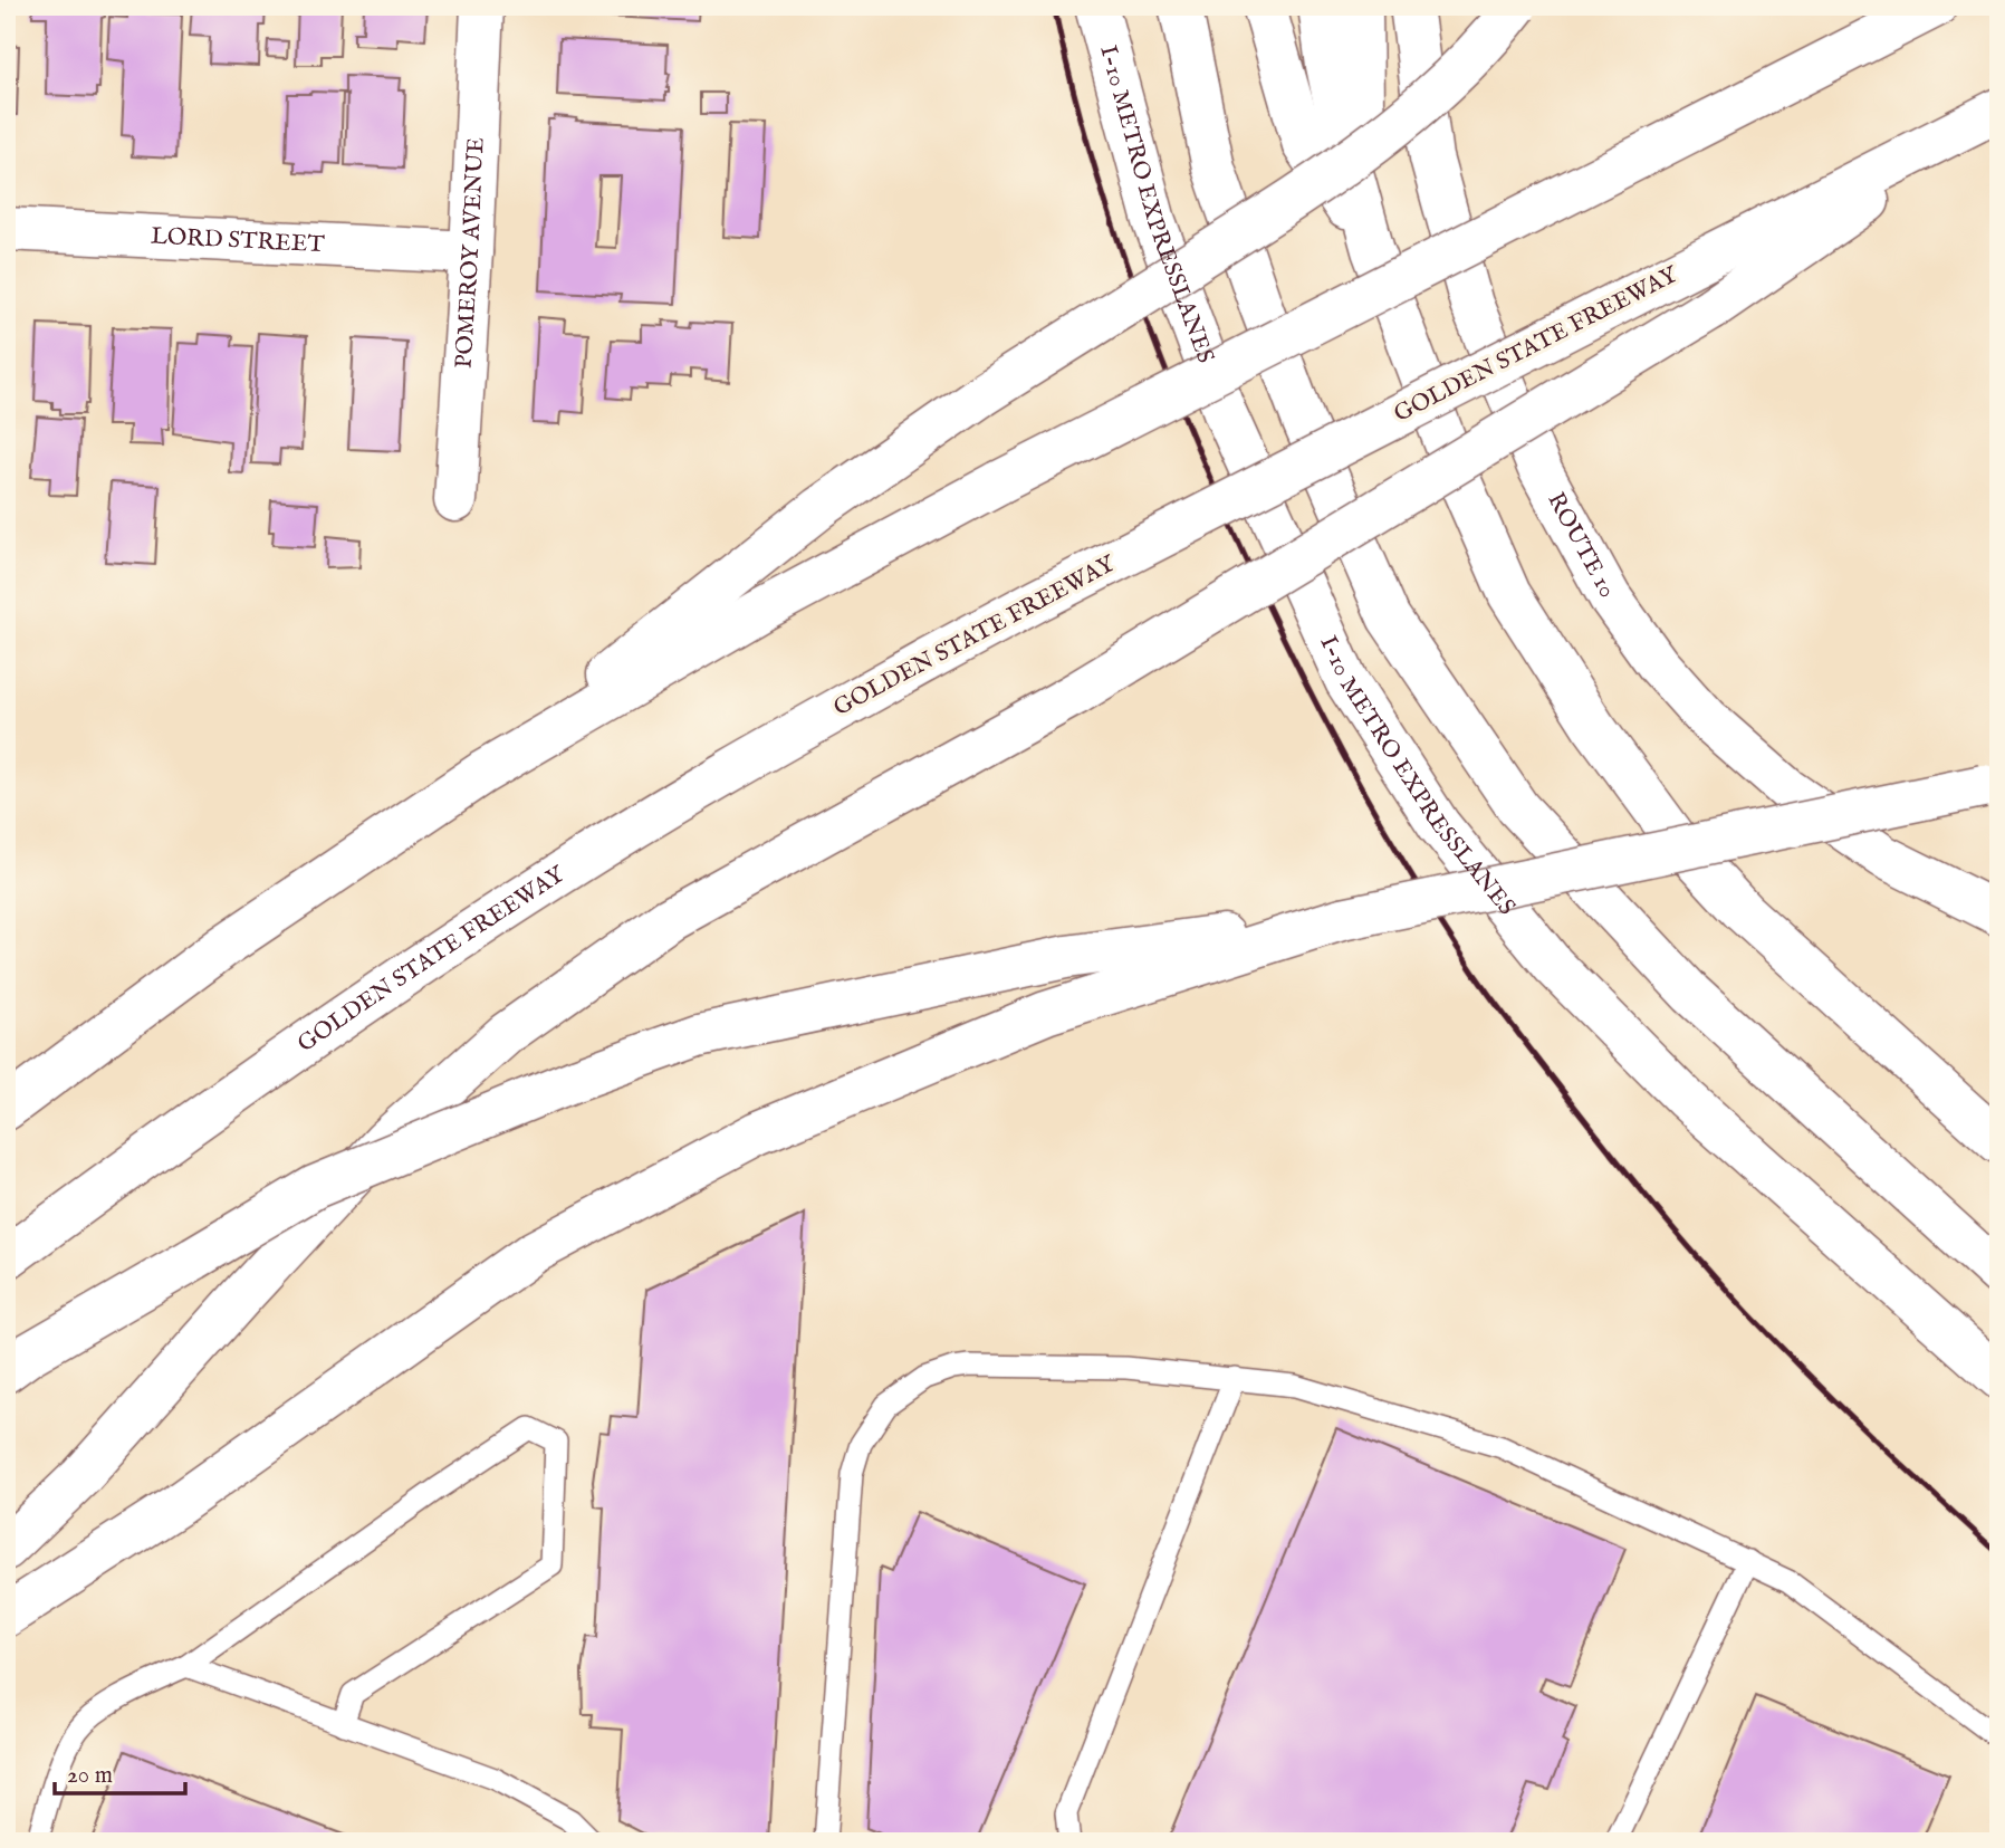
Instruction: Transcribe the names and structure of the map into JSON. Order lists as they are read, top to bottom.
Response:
{
  "streets": {
    "main road": [
      "I-10 METRO EXPRESSLANES",
      "LORD STREET",
      "POMEROY AVENUE",
      "GOLDEN STATE FREEWAY",
      "ROUTE 10"
    ]
  },
  "crossings": [
    ["LORD STREET", "POMEROY AVENUE"]
  ],
  "scale_bar": "20 m"
}
